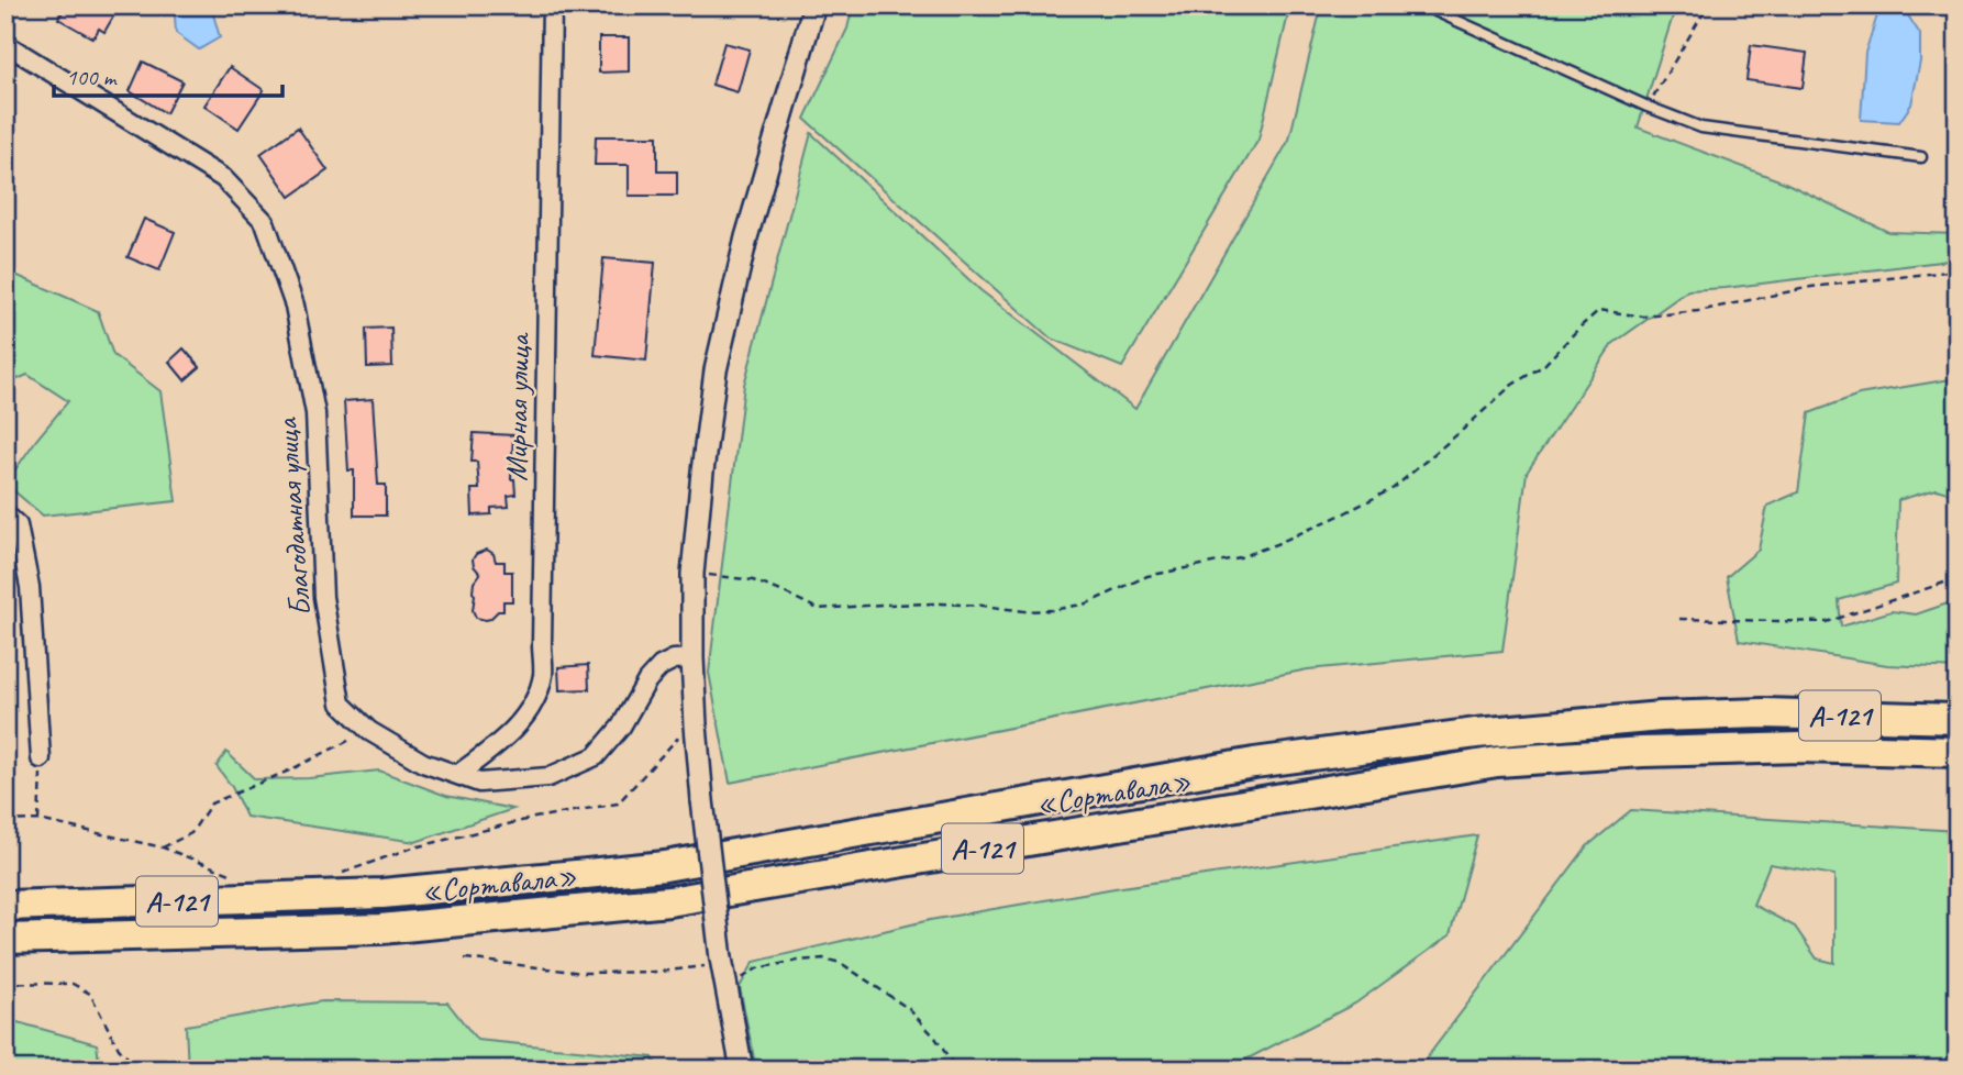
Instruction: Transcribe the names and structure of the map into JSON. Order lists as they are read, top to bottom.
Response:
{
  "streets": {
    "highway": ["А-121", "«Сортавала»"],
    "street": ["Мирная улица", "Благодатная улица"]
  },
  "crossings": [
    ["Мирная улица", "Благодатная улица"]
  ],
  "scale_bar": "100 m"
}
